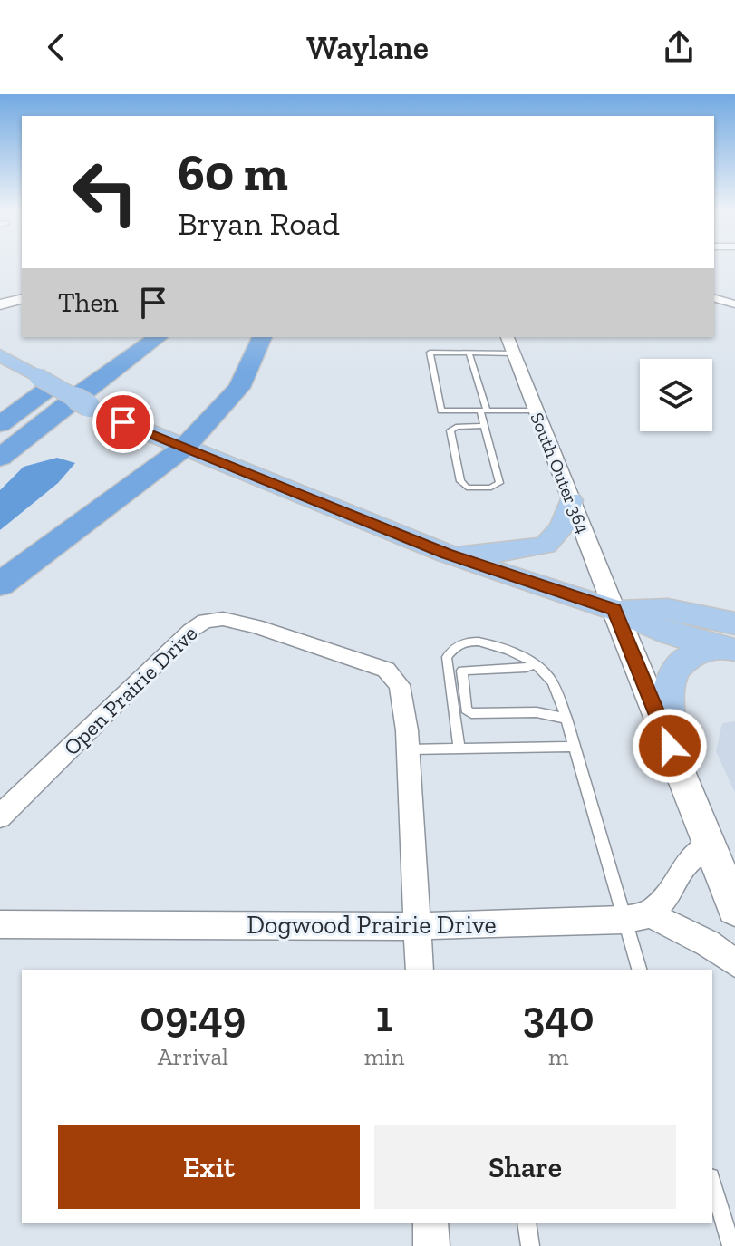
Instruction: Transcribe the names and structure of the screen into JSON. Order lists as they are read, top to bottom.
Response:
{
  "streets": {
    "street": ["South Outer 364", "Open Prairie Drive", "Dogwood Prairie Drive"]
  },
  "page": {
    "header": "Waylane",
    "turn": ["60 m", "Bryan Road"],
    "then": "Then",
    "eta": [
      "09:49",
      "Arrival",
      "1",
      "min",
      "340",
      "m"
    ],
    "buttons": ["Exit", "Share"]
  }
}
